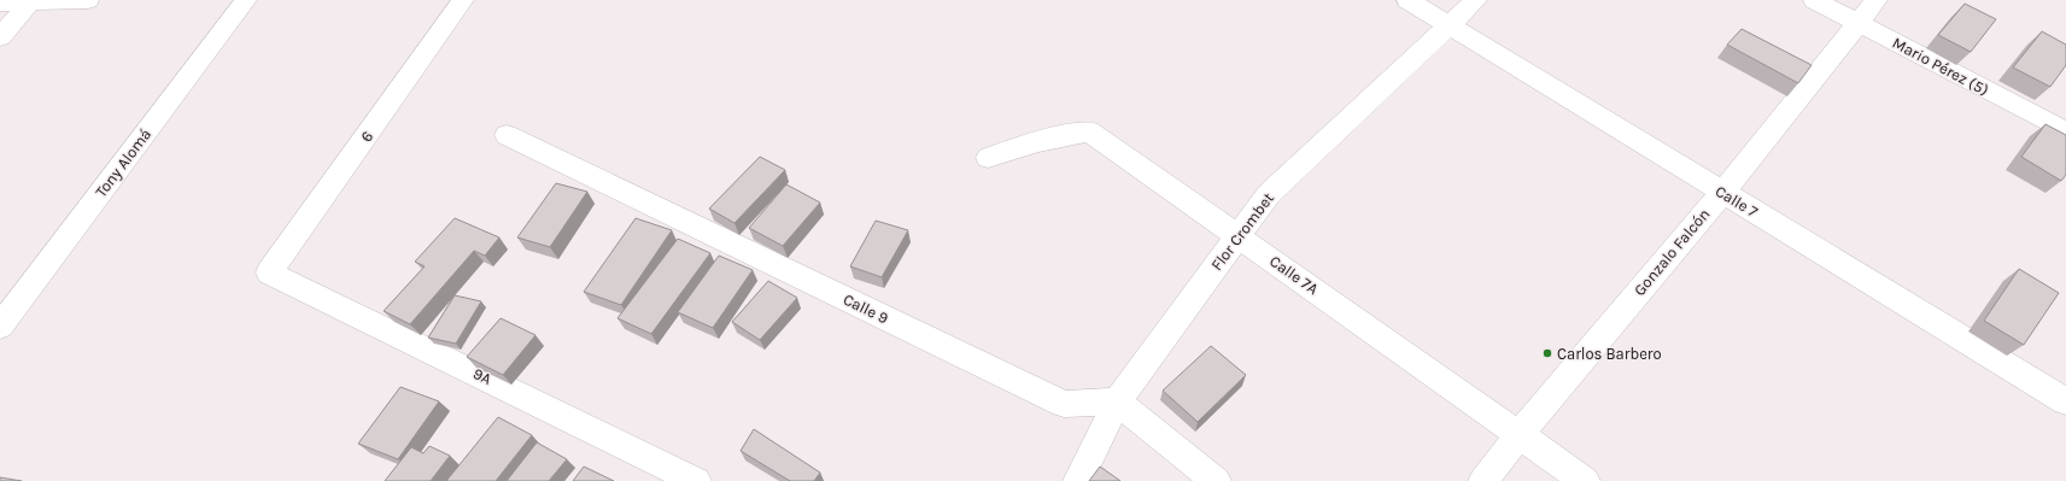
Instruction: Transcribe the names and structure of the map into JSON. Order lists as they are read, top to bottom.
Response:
{
  "streets": {
    "street": [
      "Mario Pérez (5)",
      "6",
      "Tony Alomá",
      "Calle 7",
      "Flor Crombet",
      "Gonzalo Falcón",
      "Calle 7A",
      "Calle 9",
      "9A"
    ]
  },
  "crossings": [
    ["Mario Pérez (5)", "Gonzalo Falcón"],
    ["6", "9A"],
    ["Calle 7", "Flor Crombet"],
    ["Calle 7", "Gonzalo Falcón"],
    ["Flor Crombet", "Calle 7A"],
    ["Flor Crombet", "Calle 9"],
    ["Gonzalo Falcón", "Calle 7A"]
  ],
  "places": ["Carlos Barbero"]
}
